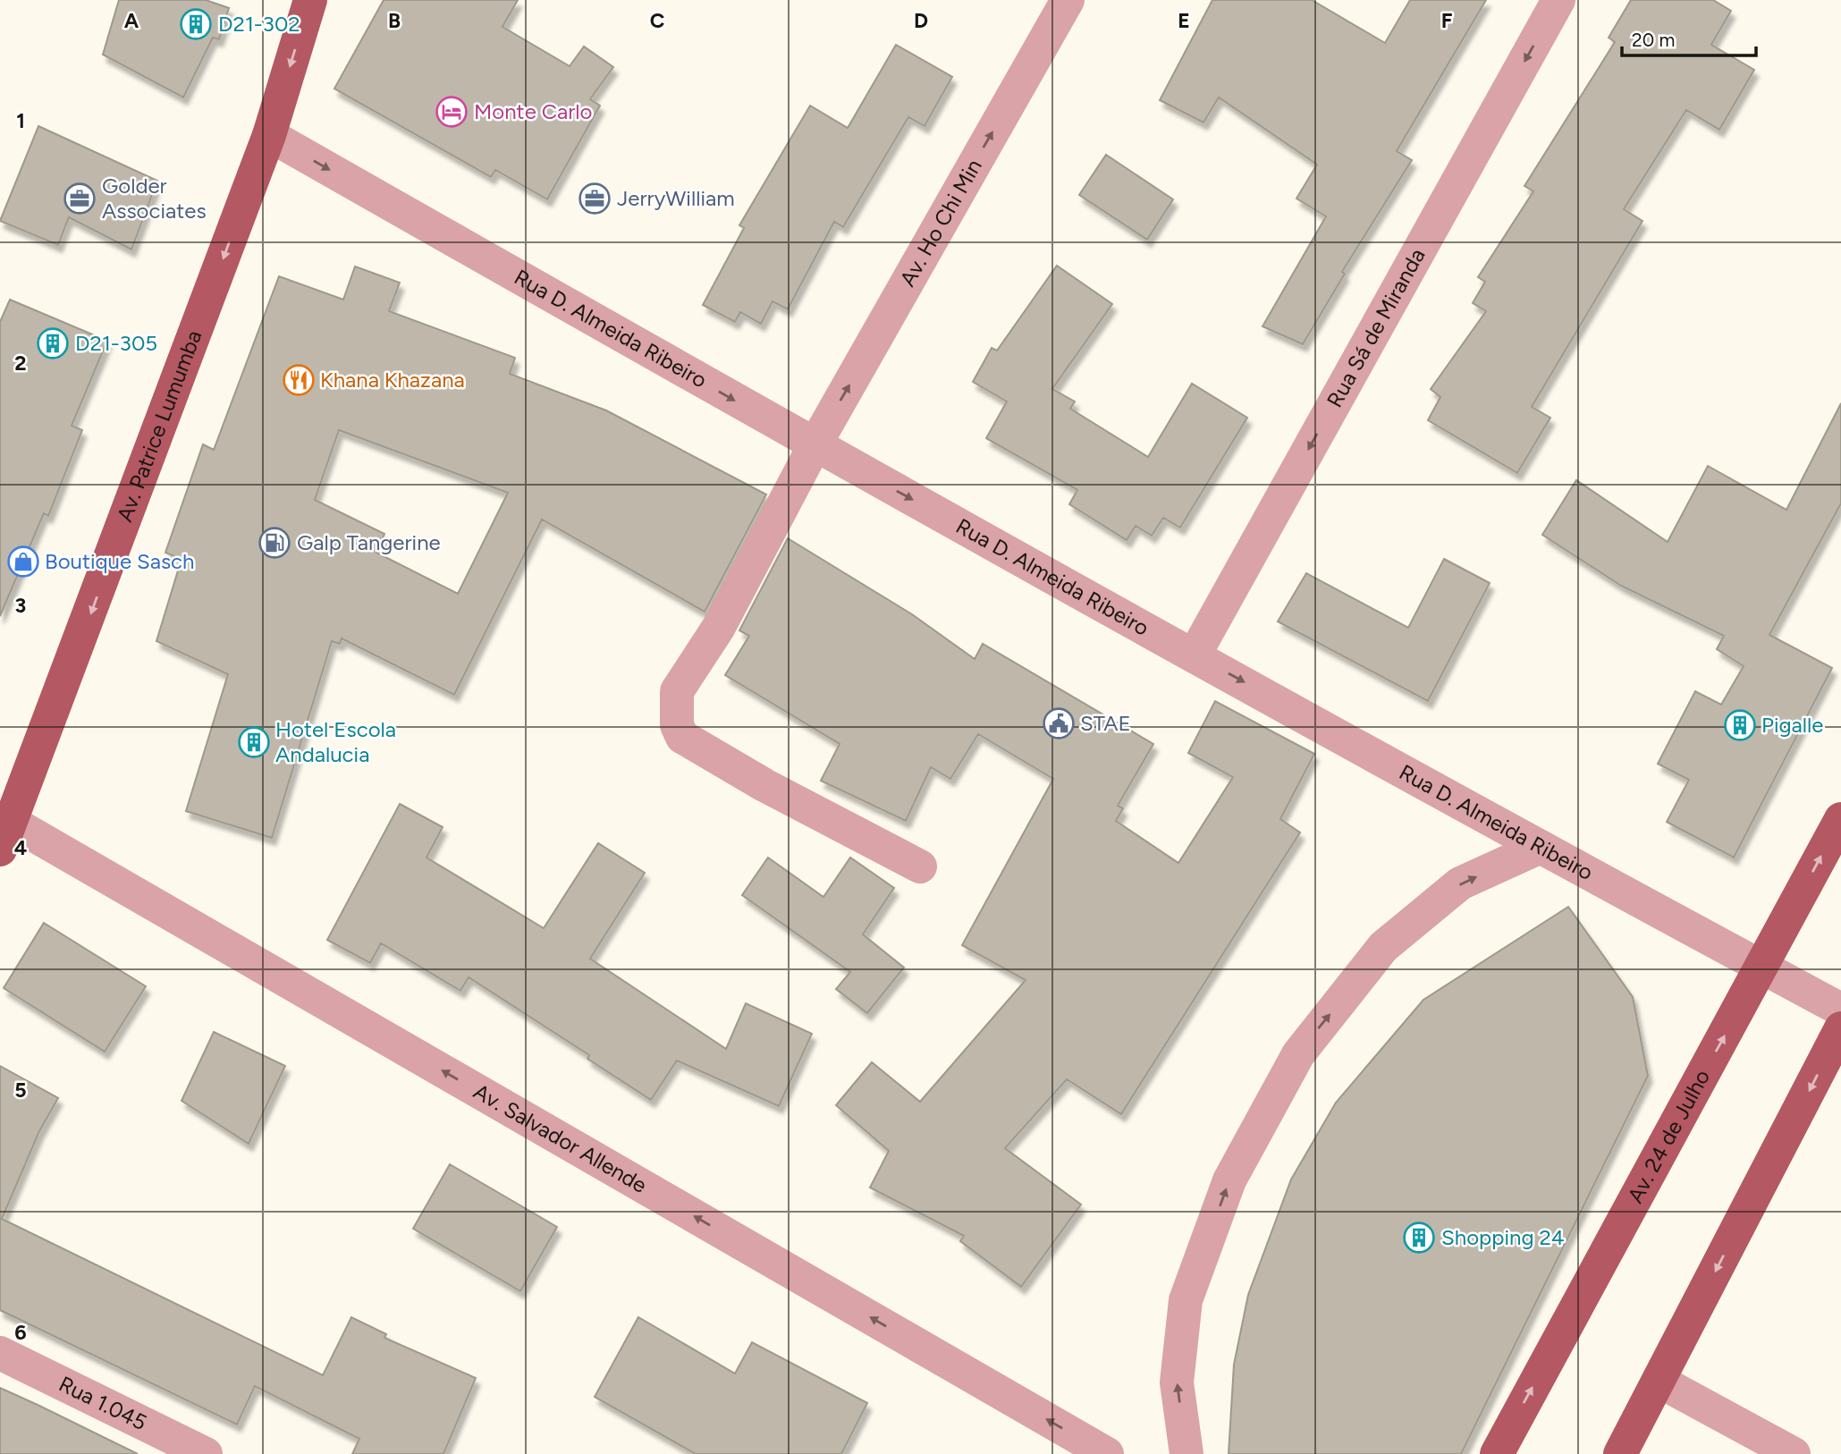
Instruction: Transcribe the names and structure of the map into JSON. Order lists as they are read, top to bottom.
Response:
{
  "streets": {
    "main road": ["Av. Patrice Lumumba", "Av. 24 de Julho"],
    "street": [
      "Av. Ho Chi Min",
      "Rua Sá de Miranda",
      "Rua D. Almeida Ribeiro",
      "Av. Salvador Allende",
      "Rua 1.045"
    ]
  },
  "crossings": [
    ["Av. Ho Chi Min", "Rua D. Almeida Ribeiro"],
    ["Rua Sá de Miranda", "Rua D. Almeida Ribeiro"],
    ["Rua D. Almeida Ribeiro", "Av. Patrice Lumumba"],
    ["Rua D. Almeida Ribeiro", "Av. 24 de Julho"],
    ["Av. Patrice Lumumba", "Av. Salvador Allende"]
  ],
  "one_way": [
    "Av. Ho Chi Min",
    "Rua Sá de Miranda",
    "Rua D. Almeida Ribeiro",
    "Av. Patrice Lumumba",
    "Av. Salvador Allende"
  ],
  "places": {
    "building": [
      "D21-302",
      "D21-305",
      "Pigalle",
      "Hotel Escola Andalucia",
      "Shopping 24"
    ],
    "hotel": ["Monte Carlo"],
    "office": ["Golder Associates", "JerryWilliam"],
    "restaurant": ["Khana Khazana"],
    "fuel station": ["Galp Tangerine"],
    "shop": ["Boutique Sasch"],
    "public building": ["STAE"]
  },
  "scale_bar": "20 m",
  "grid": {
    "columns": [
      "A",
      "B",
      "C",
      "D",
      "E",
      "F"
    ],
    "rows": [
      "1",
      "2",
      "3",
      "4",
      "5",
      "6"
    ]
  }
}
